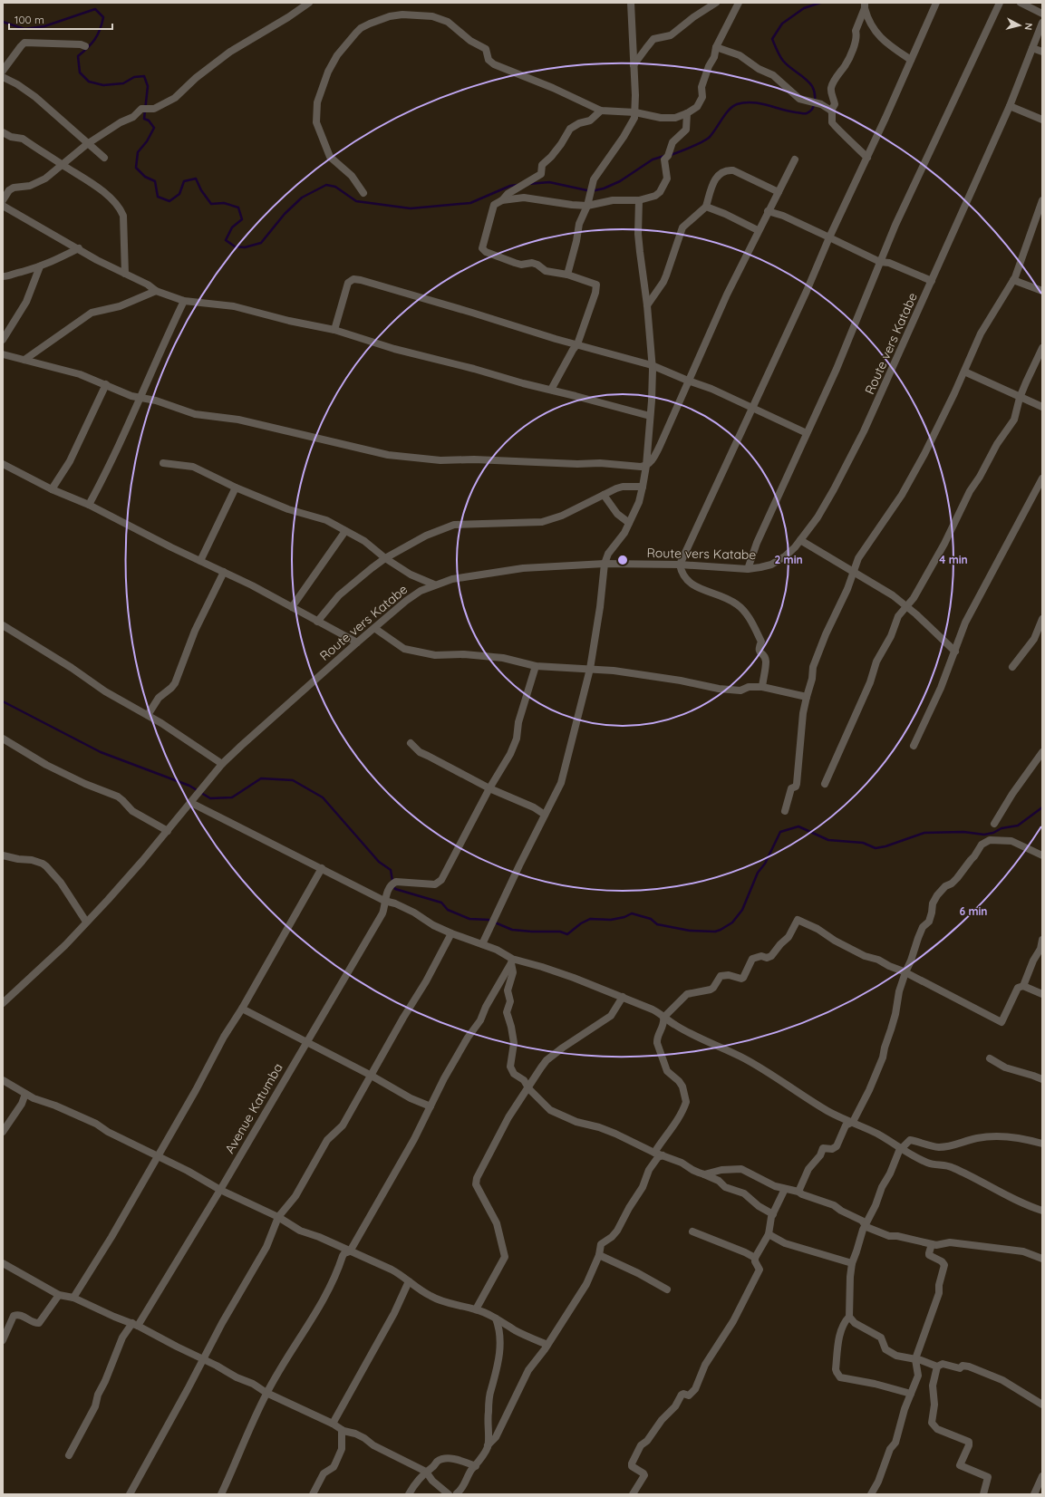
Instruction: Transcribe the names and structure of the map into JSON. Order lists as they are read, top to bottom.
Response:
{
  "streets": {
    "street": ["Route vers Katabe", "Avenue Katumba"]
  },
  "scale_bar": "100 m",
  "north": "right",
  "rings": ["2 min", "4 min", "6 min"]
}
